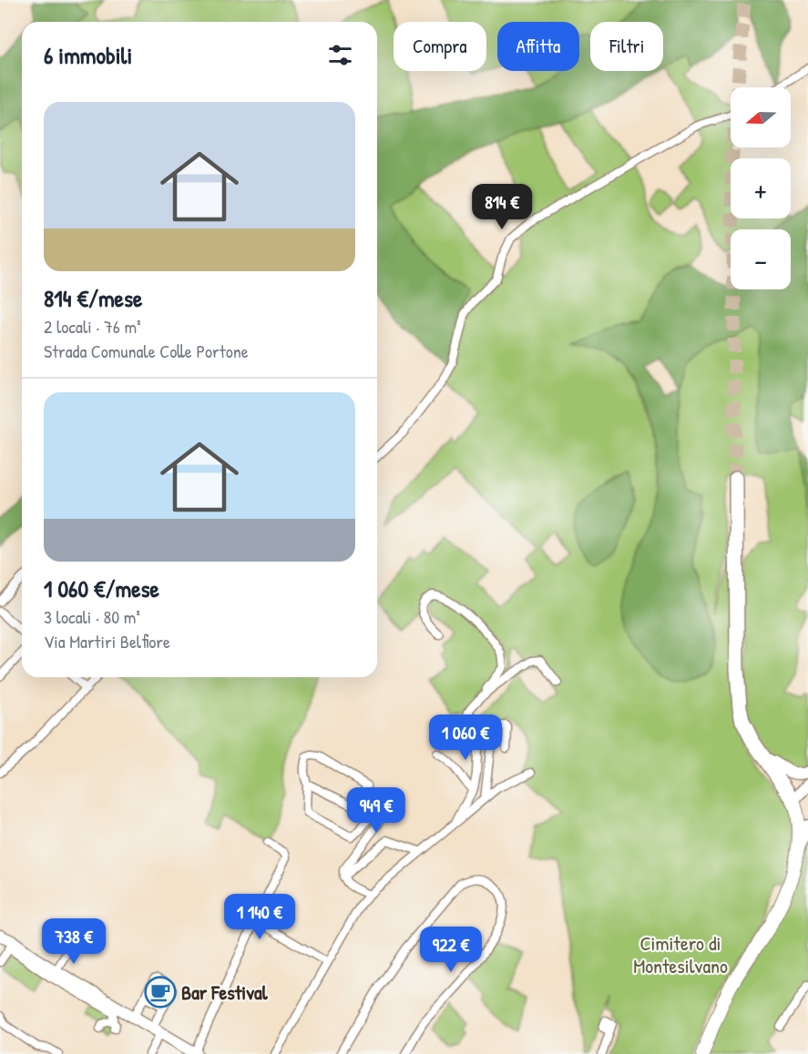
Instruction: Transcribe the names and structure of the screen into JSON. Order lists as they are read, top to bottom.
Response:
{
  "parks": ["Cimitero di Montesilvano"],
  "places": {
    "cafe": ["Bar Festival"]
  },
  "north": "left",
  "page": {
    "chip": ["Compra", "Affitta", "Filtri"],
    "heading": "6 immobili",
    "map_buttons": ["+", "−"],
    "list": [
      {
        "name": "814 €/mese",
        "note": "2 locali · 76 m² · Strada Comunale Colle Portone"
      },
      {
        "name": "1 060 €/mese",
        "note": "3 locali · 80 m² · Via Martiri Belfiore"
      }
    ],
    "price": [
      "814 €",
      "1 060 €",
      "949 €",
      "1 140 €",
      "738 €",
      "922 €"
    ]
  }
}
